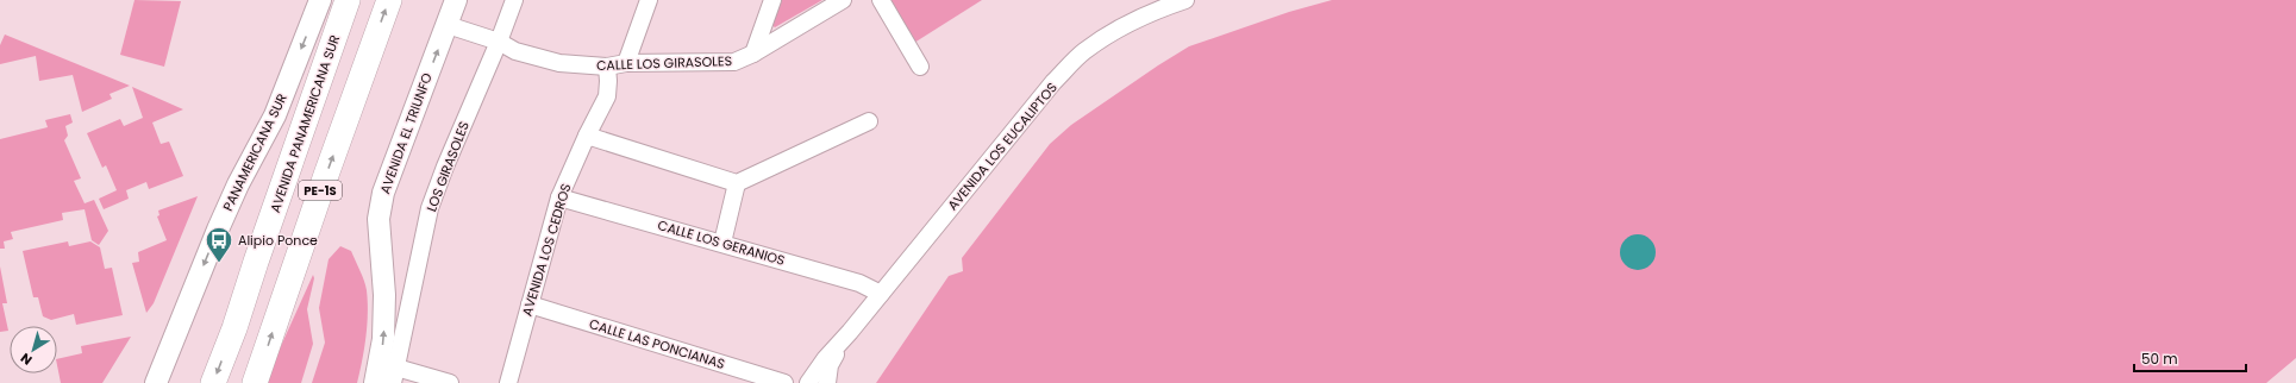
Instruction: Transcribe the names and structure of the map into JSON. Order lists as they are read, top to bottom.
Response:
{
  "streets": {
    "highway": ["AVENIDA PANAMERICANA SUR", "PE-1S"],
    "main road": ["AVENIDA EL TRIUNFO", "PANAMERICANA SUR"],
    "street": [
      "CALLE LOS GIRASOLES",
      "AVENIDA LOS EUCALIPTOS",
      "LOS GIRASOLES",
      "CALLE LOS GERANIOS",
      "AVENIDA LOS CEDROS",
      "CALLE LAS PONCIANAS"
    ]
  },
  "crossings": [
    ["CALLE LOS GIRASOLES", "AVENIDA EL TRIUNFO"],
    ["CALLE LOS GIRASOLES", "LOS GIRASOLES"],
    ["CALLE LOS GIRASOLES", "AVENIDA LOS CEDROS"],
    ["AVENIDA LOS EUCALIPTOS", "CALLE LOS GERANIOS"],
    ["CALLE LOS GERANIOS", "AVENIDA LOS CEDROS"],
    ["AVENIDA LOS CEDROS", "CALLE LAS PONCIANAS"]
  ],
  "one_way": ["AVENIDA EL TRIUNFO", "PANAMERICANA SUR"],
  "places": {
    "bus stop": ["Alipio Ponce"]
  },
  "scale_bar": "50 m",
  "north": "bottom left"
}
